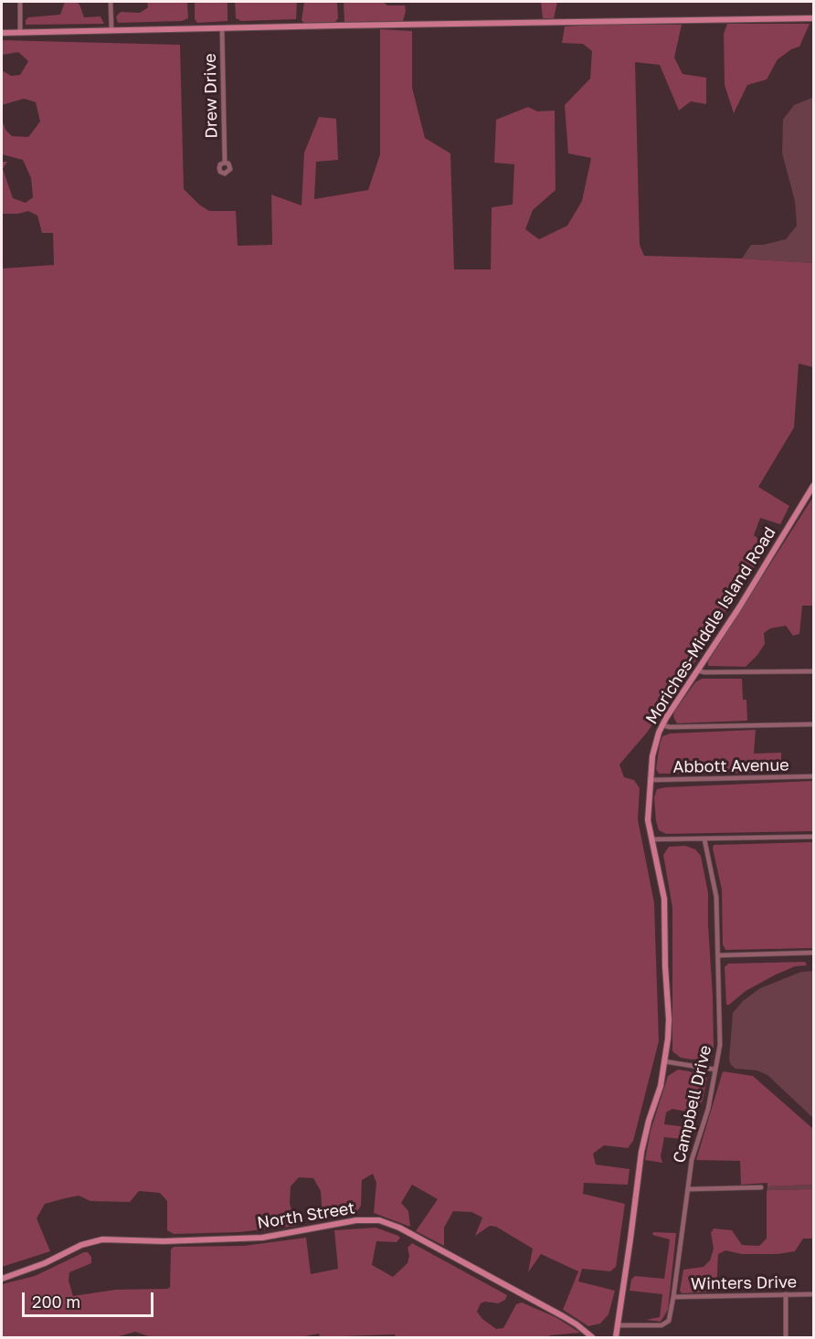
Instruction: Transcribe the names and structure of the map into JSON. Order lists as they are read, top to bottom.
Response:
{
  "streets": {
    "street": [
      "Drew Drive",
      "Moriches-Middle Island Road",
      "Abbott Avenue",
      "Campbell Drive",
      "North Street",
      "Winters Drive"
    ]
  },
  "crossings": [
    ["Moriches-Middle Island Road", "Abbott Avenue"],
    ["Moriches-Middle Island Road", "Campbell Drive"],
    ["Campbell Drive", "Winters Drive"]
  ],
  "scale_bar": "200 m"
}
